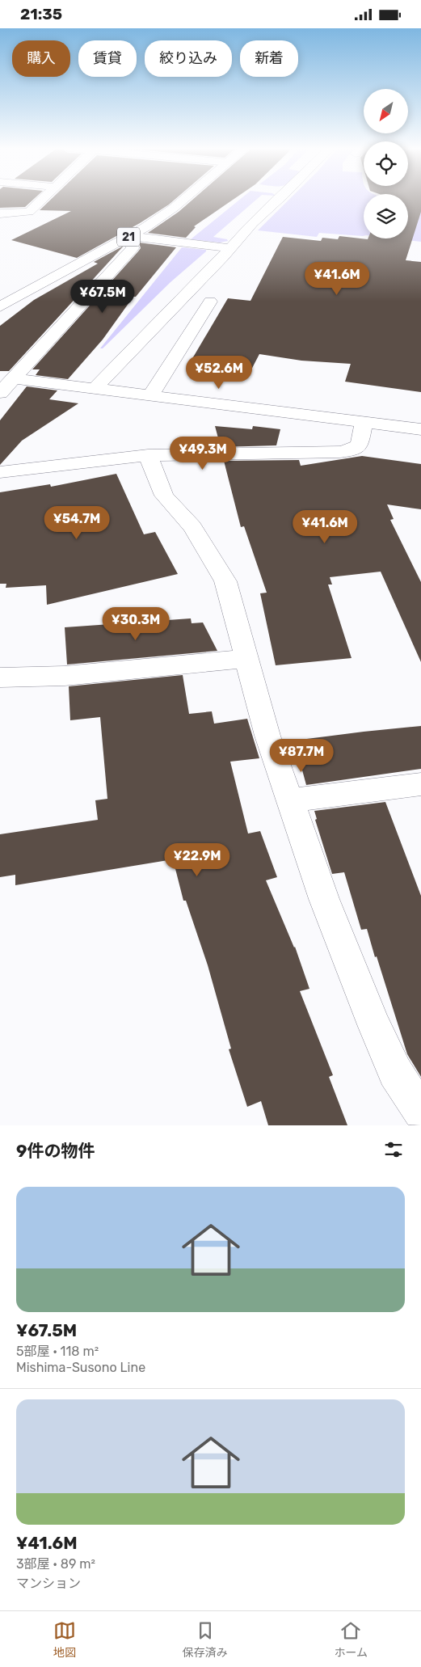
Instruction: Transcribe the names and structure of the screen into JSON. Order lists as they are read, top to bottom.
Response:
{
  "streets": {
    "street": ["21"]
  },
  "north": "bottom left",
  "page": {
    "status": "21:35",
    "chip": [
      "購入",
      "賃貸",
      "絞り込み",
      "新着"
    ],
    "price": [
      "¥41.6M",
      "¥67.5M",
      "¥52.6M",
      "¥49.3M",
      "¥54.7M",
      "¥41.6M",
      "¥30.3M",
      "¥87.7M",
      "¥22.9M"
    ],
    "heading": "9件の物件",
    "list": [
      {
        "name": "¥67.5M",
        "note": "5部屋 · 118 m² · Mishima-Susono Line"
      },
      {
        "name": "¥41.6M",
        "note": "3部屋 · 89 m² · マンション"
      }
    ],
    "tabs": ["地図", "保存済み", "ホーム"]
  }
}
